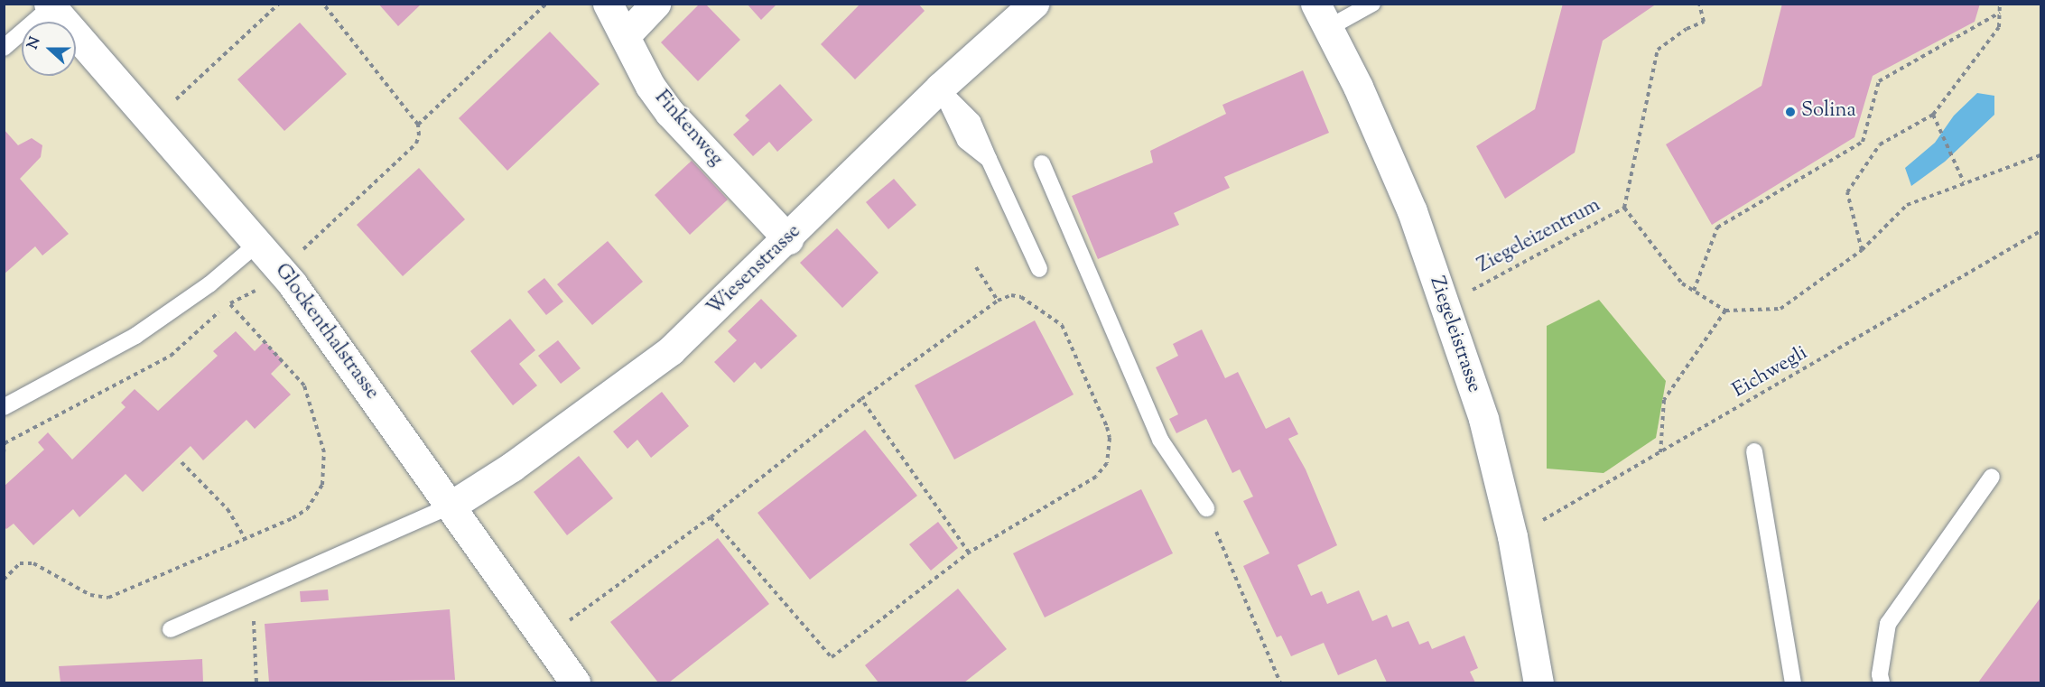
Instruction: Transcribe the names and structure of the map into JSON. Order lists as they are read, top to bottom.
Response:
{
  "streets": {
    "street": [
      "Finkenweg",
      "Wiesenstrasse",
      "Glockenthalstrasse",
      "Ziegeleistrasse"
    ],
    "path": ["Ziegeleizentrum", "Eichwegli"]
  },
  "crossings": [
    ["Finkenweg", "Wiesenstrasse"],
    ["Wiesenstrasse", "Glockenthalstrasse"],
    ["Ziegeleistrasse", "Eichwegli"]
  ],
  "places": ["Solina"],
  "north": "left"
}
